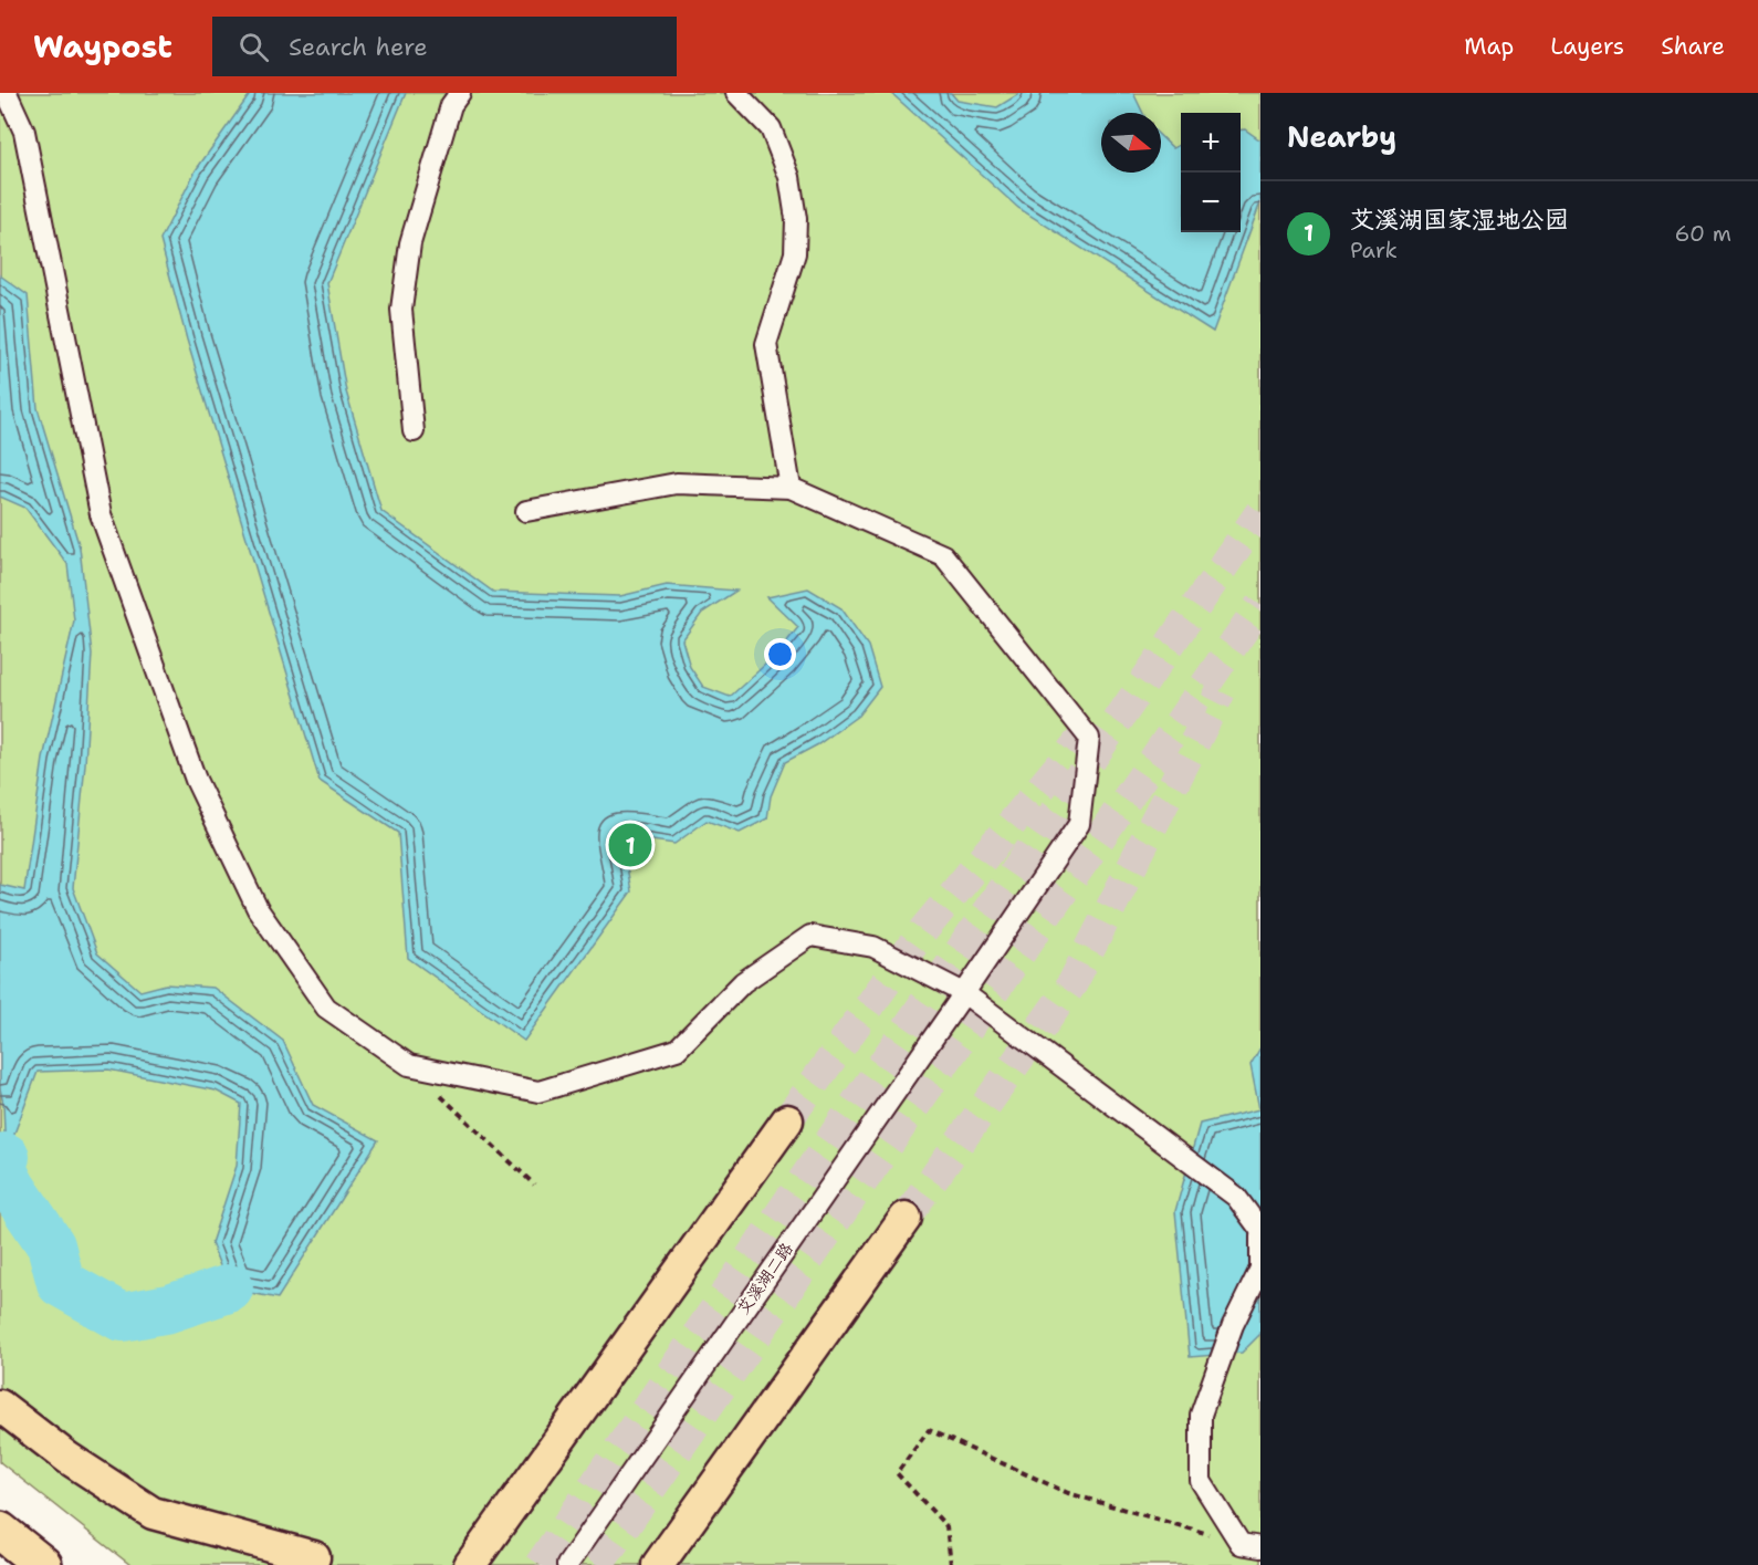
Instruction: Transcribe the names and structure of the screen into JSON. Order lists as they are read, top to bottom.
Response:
{
  "streets": {
    "street": ["艾溪湖二路"]
  },
  "north": "right",
  "page": {
    "header": "Waypost",
    "search": "Search here",
    "nav": ["Map", "Layers", "Share"],
    "heading": "Nearby",
    "map_buttons": ["+", "−"],
    "list": [
      {
        "mark": "1",
        "name": "艾溪湖国家湿地公园",
        "note": "Park",
        "value": "60 m"
      }
    ],
    "pins": "1"
  }
}
